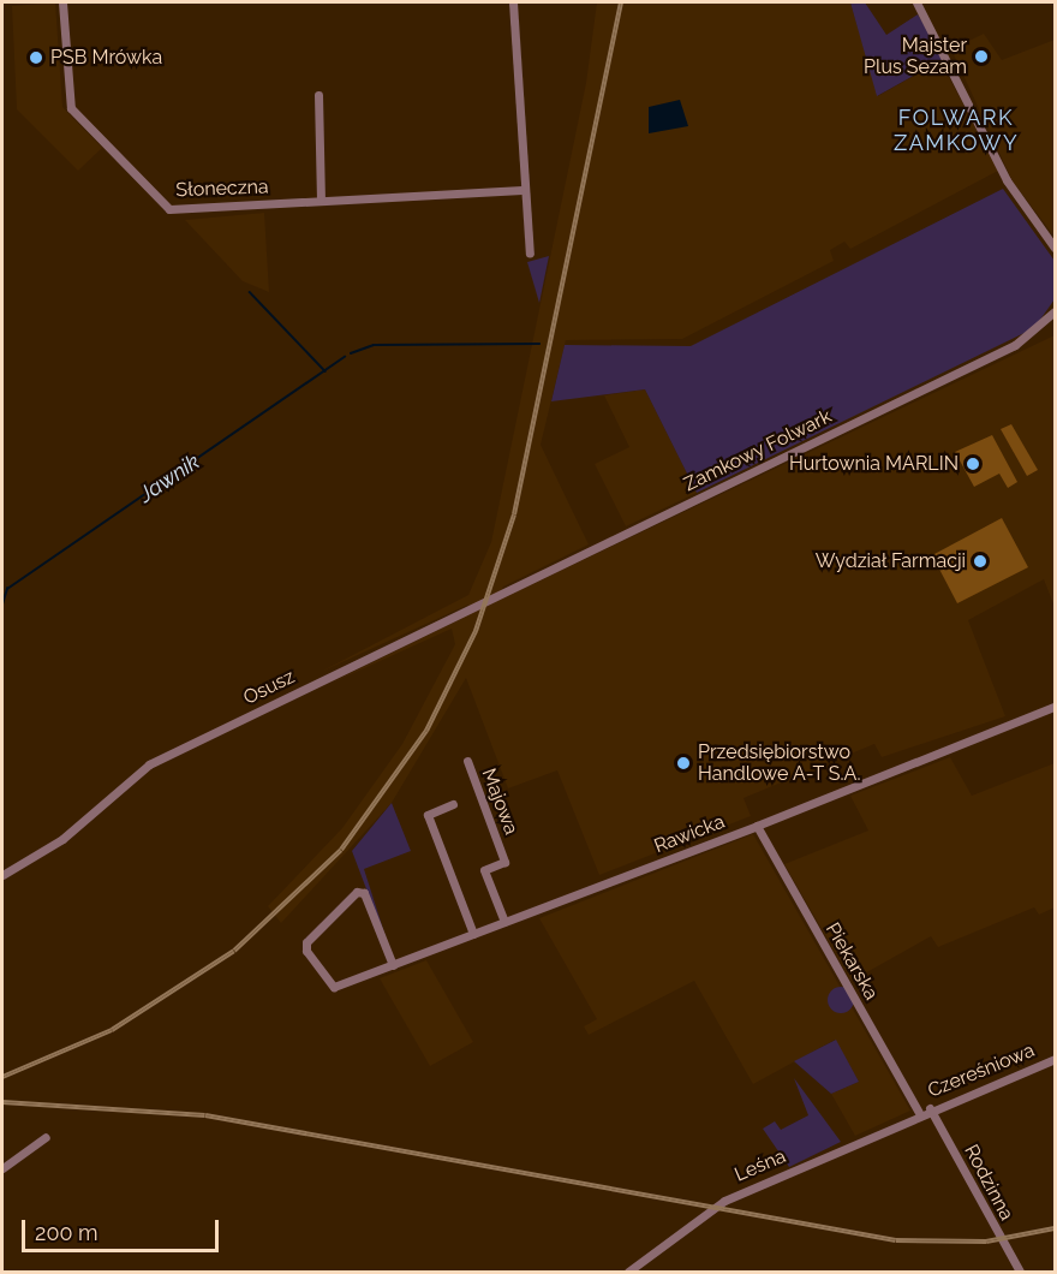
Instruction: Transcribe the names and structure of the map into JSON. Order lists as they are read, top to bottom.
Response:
{
  "streets": {
    "street": [
      "Słoneczna",
      "Zamkowy Folwark",
      "Osusz",
      "Majowa",
      "Rawicka",
      "Piekarska",
      "Czereśniowa",
      "Leśna",
      "Rodzinna"
    ]
  },
  "crossings": [
    ["Zamkowy Folwark", "Osusz"],
    ["Majowa", "Rawicka"],
    ["Rawicka", "Piekarska"],
    ["Piekarska", "Czereśniowa"],
    ["Piekarska", "Leśna"],
    ["Czereśniowa", "Leśna"],
    ["Czereśniowa", "Rodzinna"]
  ],
  "districts": ["FOLWARK ZAMKOWY"],
  "water": ["Jawnik"],
  "places": [
    "Majster Plus Sezam",
    "PSB Mrówka",
    "Hurtownia MARLIN",
    "Wydział Farmacji",
    "Przedsiębiorstwo Handlowe A-T S.A."
  ],
  "scale_bar": "200 m"
}
